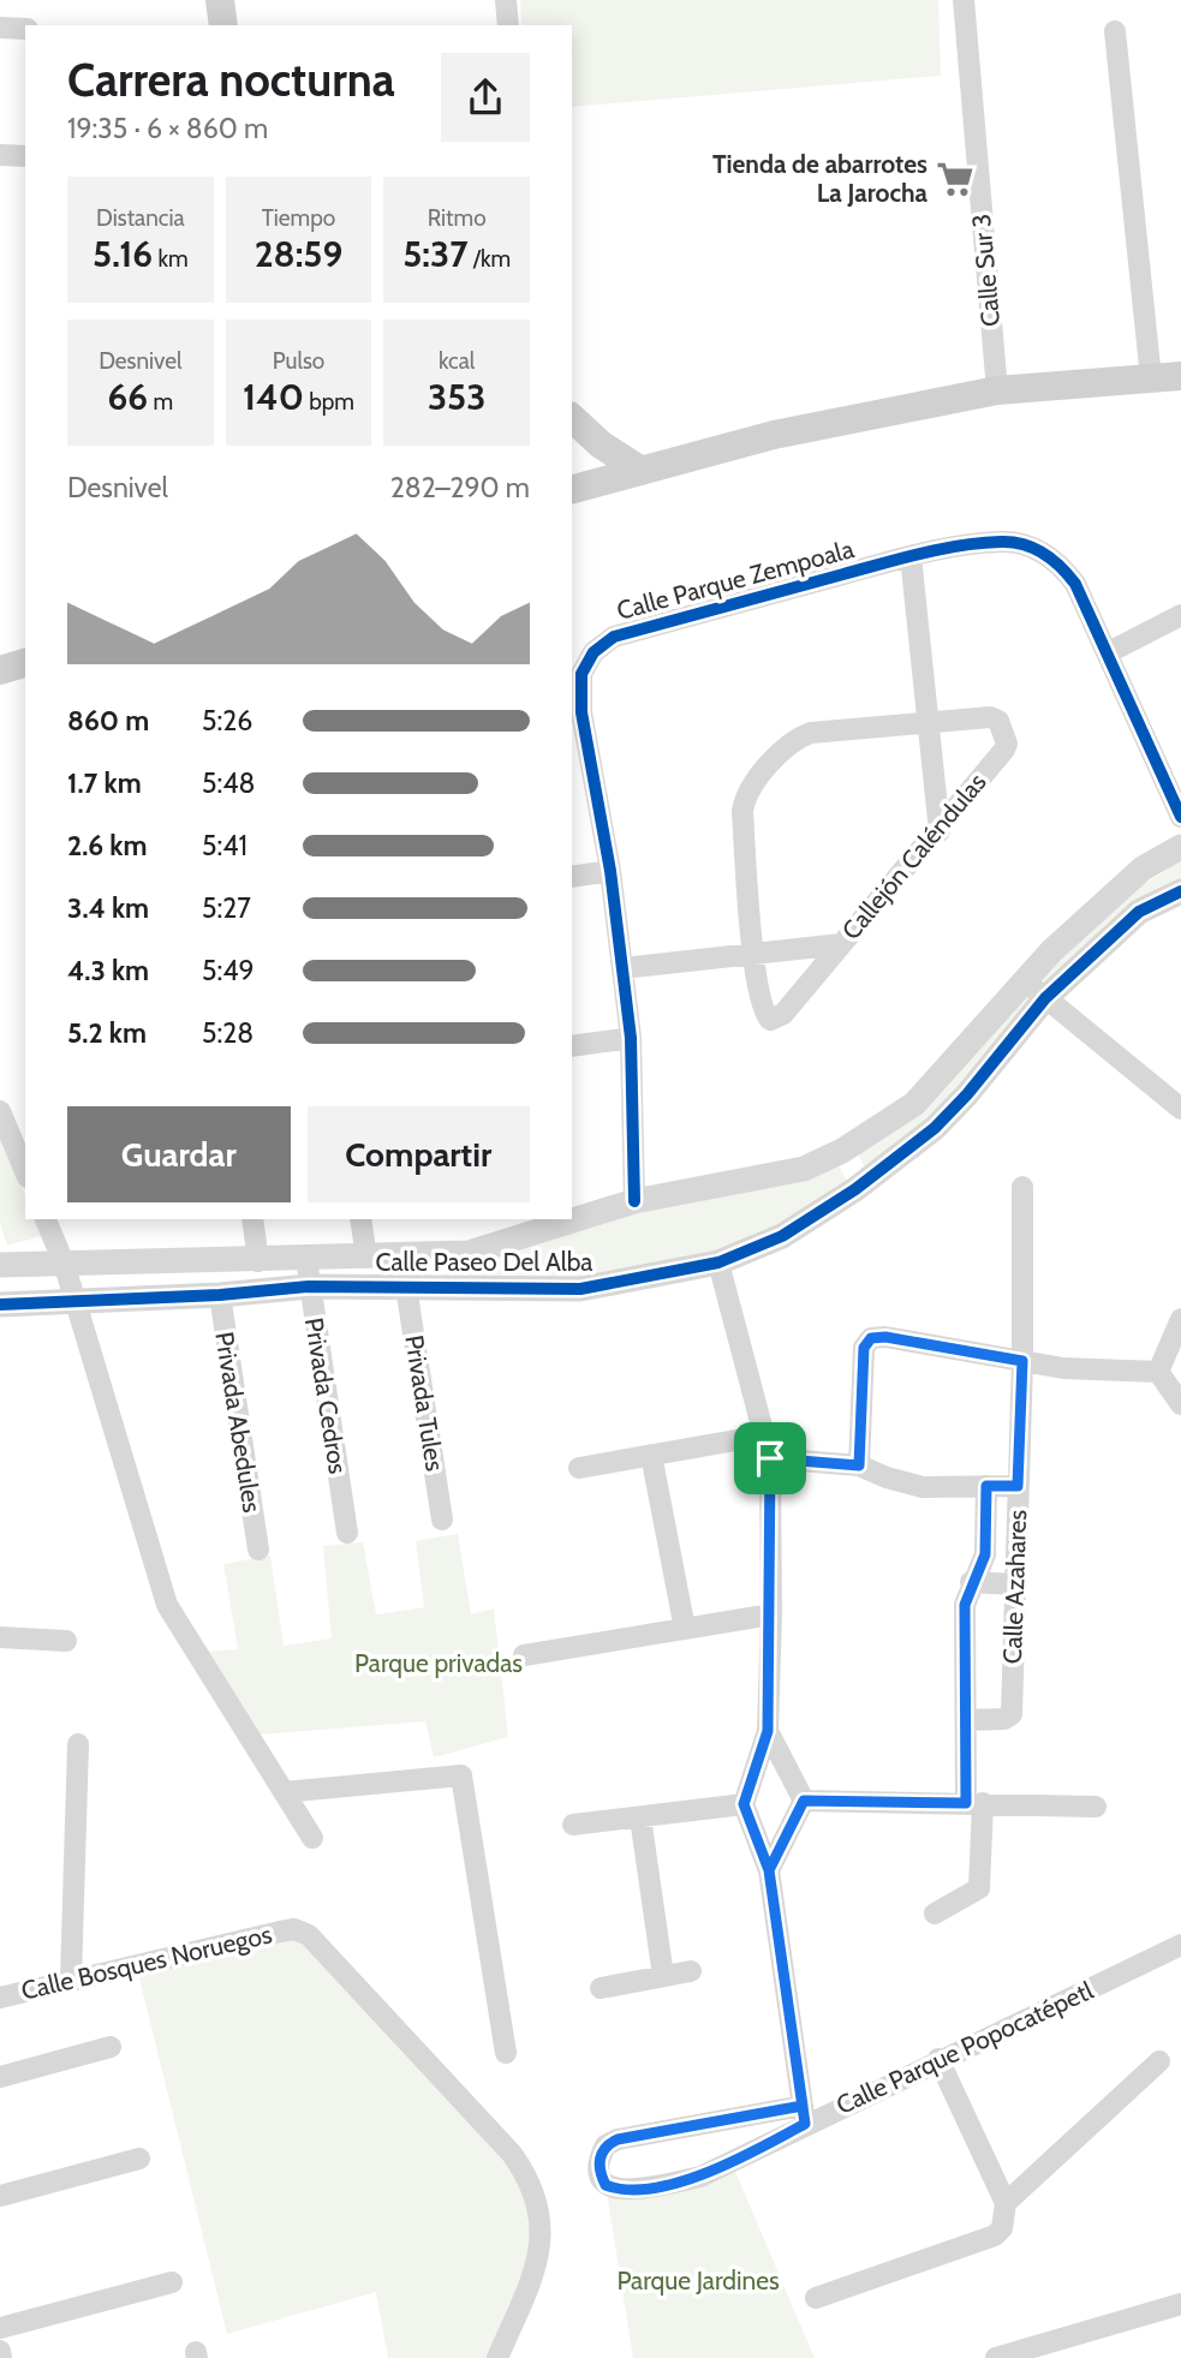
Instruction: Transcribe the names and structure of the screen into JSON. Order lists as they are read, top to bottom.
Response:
{
  "streets": {
    "street": [
      "Calle Sur 3",
      "Calle Parque Zempoala",
      "Callejón Caléndulas",
      "Calle Paseo Del Alba",
      "Privada Cedros",
      "Privada Tules",
      "Privada Abedules",
      "Calle Azahares",
      "Calle Bosques Noruegos",
      "Calle Parque Popocatépetl"
    ]
  },
  "crossings": [
    ["Calle Parque Zempoala", "Calle Paseo Del Alba"],
    ["Calle Paseo Del Alba", "Privada Cedros"],
    ["Calle Paseo Del Alba", "Privada Tules"],
    ["Calle Paseo Del Alba", "Privada Abedules"]
  ],
  "parks": ["Parque privadas", "Parque Jardines"],
  "places": {
    "supermarket": ["Tienda de abarrotes La Jarocha"]
  },
  "page": {
    "heading": ["Carrera nocturna", "19:35 · 6 × 860 m"],
    "stats": [
      ["Distancia", "5.16 km"],
      ["Tiempo", "28:59"],
      ["Ritmo", "5:37 /km"],
      ["Desnivel", "66 m"],
      ["Pulso", "140 bpm"],
      ["kcal", "353"]
    ],
    "chart": ["Desnivel", "282–290 m"],
    "list": [
      {
        "name": "860 m",
        "note": "5:26"
      },
      {
        "name": "1.7 km",
        "note": "5:48"
      },
      {
        "name": "2.6 km",
        "note": "5:41"
      },
      {
        "name": "3.4 km",
        "note": "5:27"
      },
      {
        "name": "4.3 km",
        "note": "5:49"
      },
      {
        "name": "5.2 km",
        "note": "5:28"
      }
    ],
    "buttons": ["Guardar", "Compartir"]
  }
}
